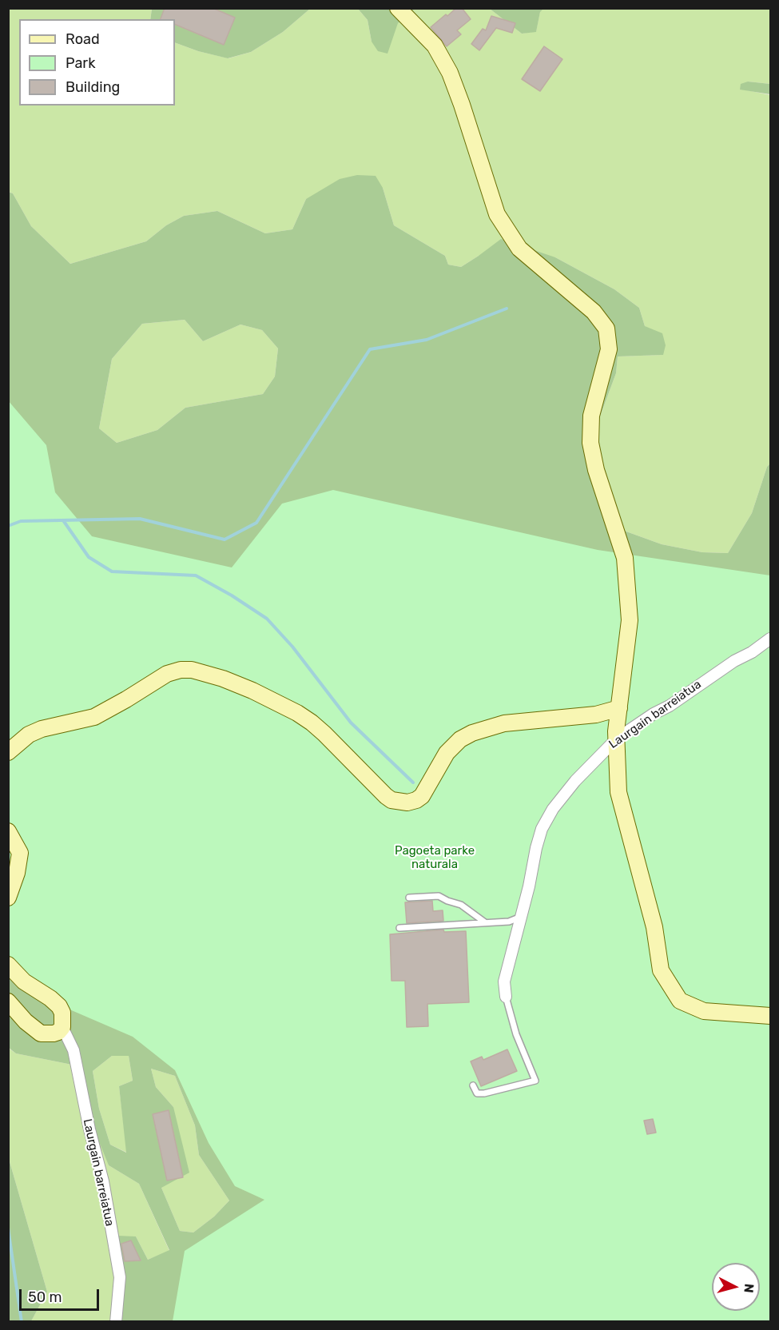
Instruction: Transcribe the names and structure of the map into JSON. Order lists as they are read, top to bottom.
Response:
{
  "streets": {
    "street": ["Laurgain barreiatua"]
  },
  "parks": ["Pagoeta parke naturala"],
  "legend": ["Road", "Park", "Building"],
  "scale_bar": "50 m",
  "north": "right"
}
